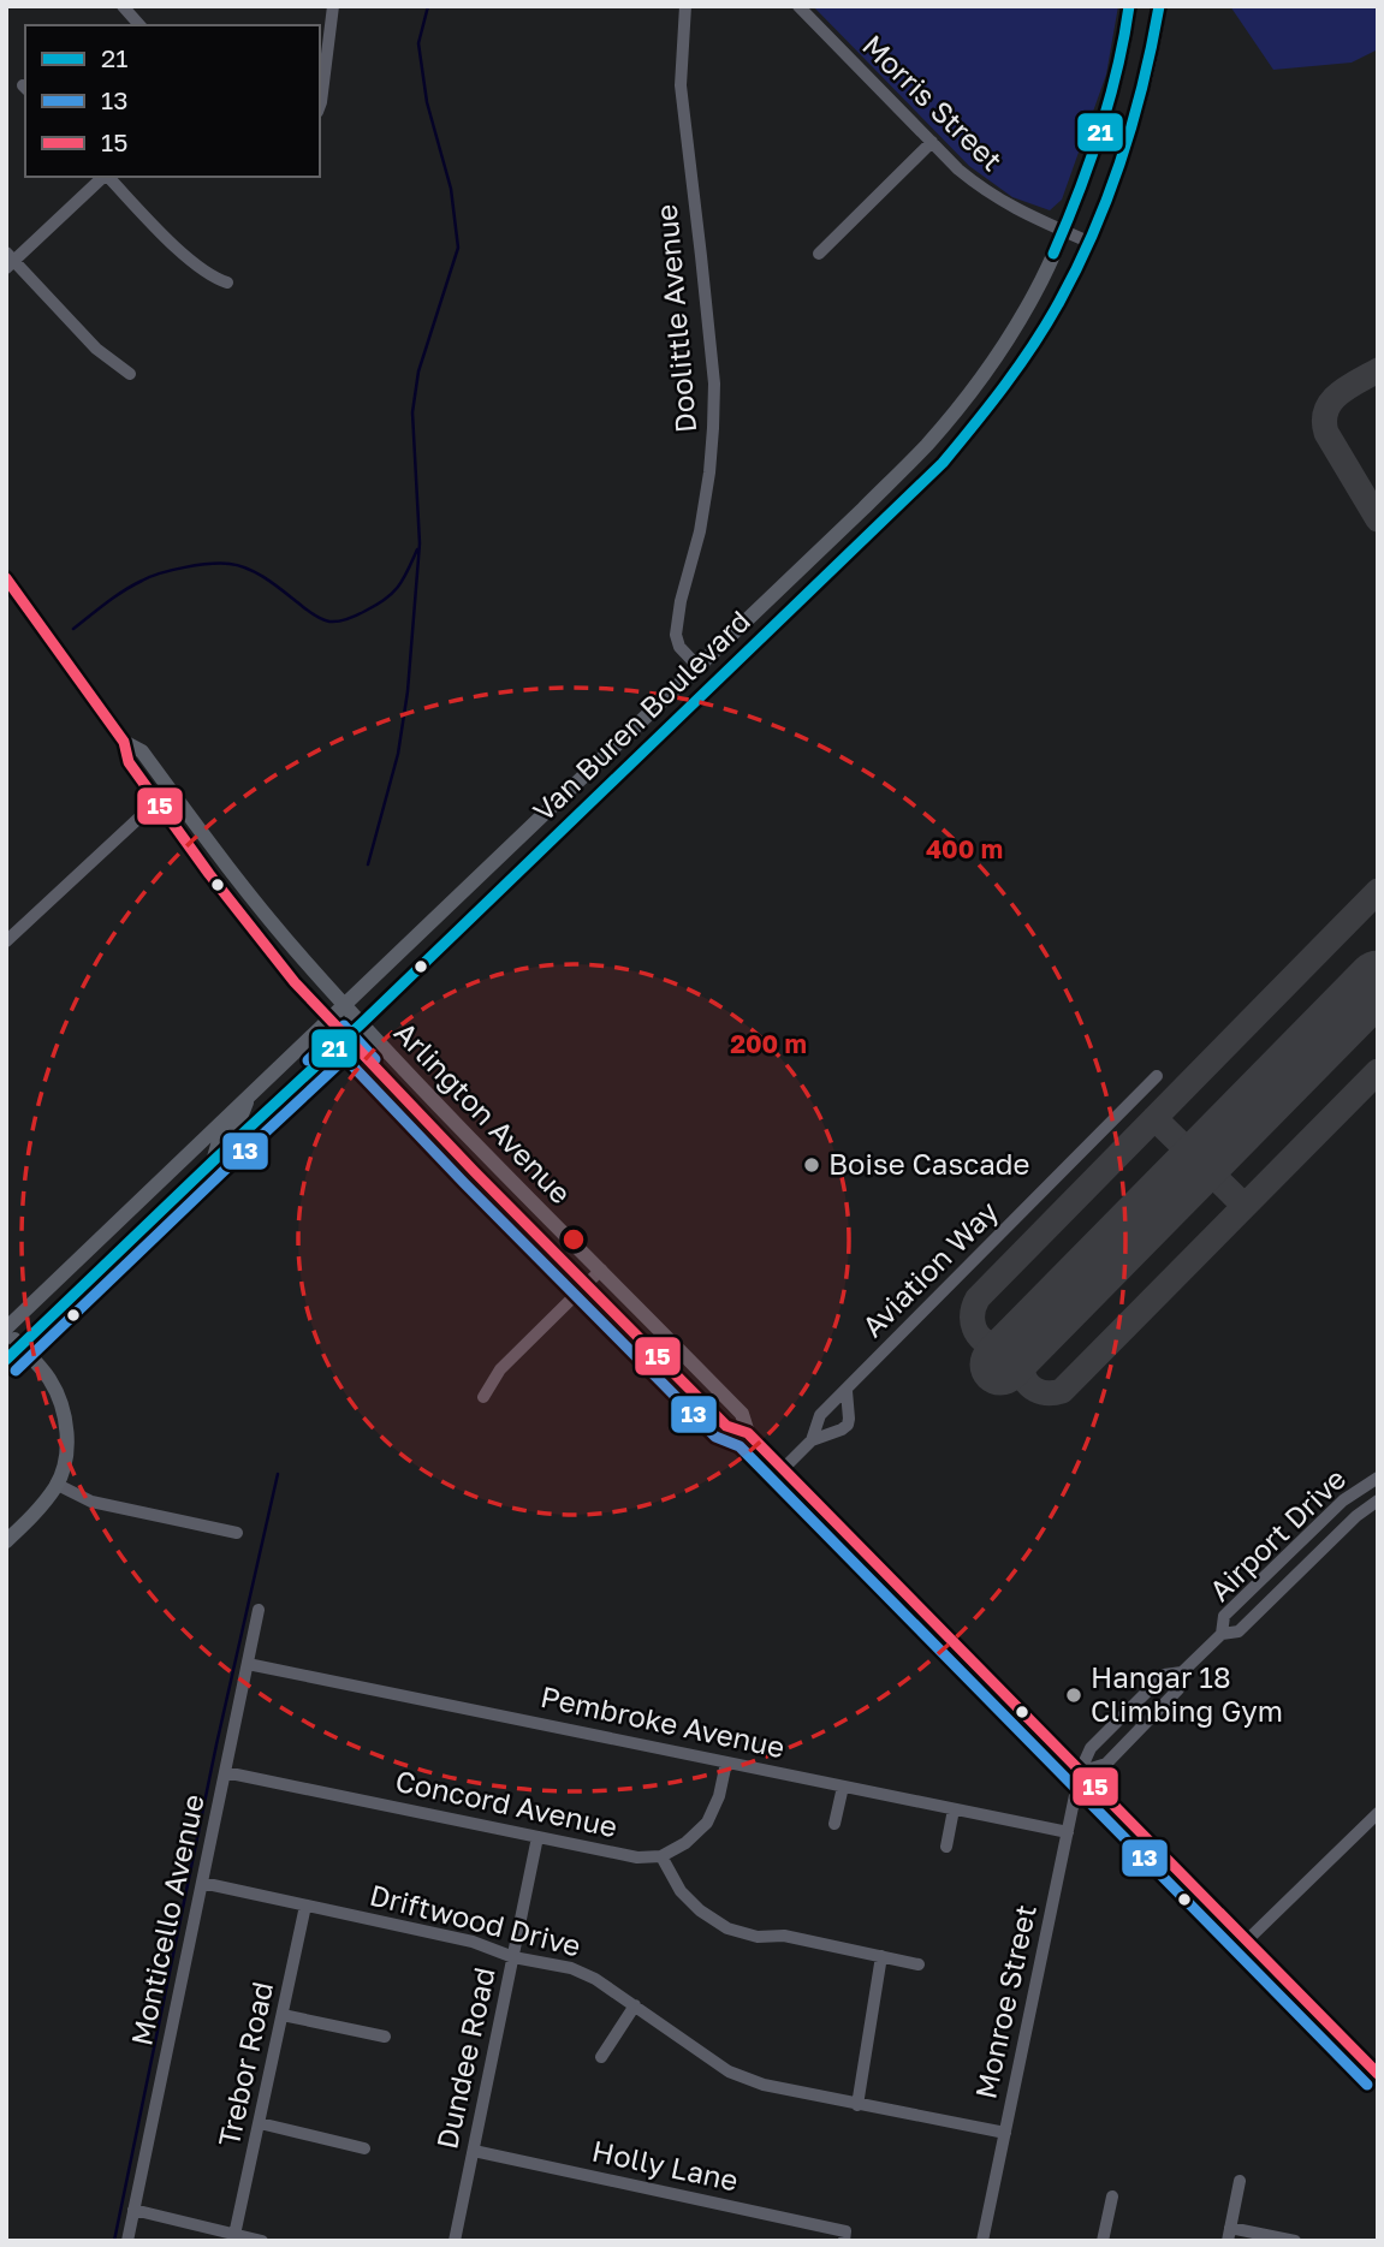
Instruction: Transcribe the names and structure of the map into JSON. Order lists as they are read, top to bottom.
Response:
{
  "streets": {
    "main road": ["Van Buren Boulevard", "Arlington Avenue"],
    "street": [
      "Morris Street",
      "Doolittle Avenue",
      "Aviation Way",
      "Airport Drive",
      "Pembroke Avenue",
      "Concord Avenue",
      "Monticello Avenue",
      "Driftwood Drive",
      "Monroe Street",
      "Dundee Road",
      "Trebor Road",
      "Holly Lane"
    ]
  },
  "crossings": [
    ["Morris Street", "Van Buren Boulevard"],
    ["Doolittle Avenue", "Van Buren Boulevard"],
    ["Van Buren Boulevard", "Arlington Avenue"],
    ["Arlington Avenue", "Aviation Way"],
    ["Arlington Avenue", "Airport Drive"],
    ["Arlington Avenue", "Monroe Street"],
    ["Airport Drive", "Monroe Street"],
    ["Pembroke Avenue", "Monticello Avenue"],
    ["Pembroke Avenue", "Monroe Street"],
    ["Concord Avenue", "Monticello Avenue"],
    ["Concord Avenue", "Dundee Road"],
    ["Monticello Avenue", "Driftwood Drive"],
    ["Driftwood Drive", "Monroe Street"],
    ["Driftwood Drive", "Dundee Road"],
    ["Driftwood Drive", "Trebor Road"],
    ["Dundee Road", "Holly Lane"]
  ],
  "places": ["Boise Cascade", "Hangar 18 Climbing Gym"],
  "lines": ["transit line 21", "transit line 15", "transit line 13"],
  "legend": ["21", "13", "15"],
  "rings": ["400 m", "200 m"]
}
